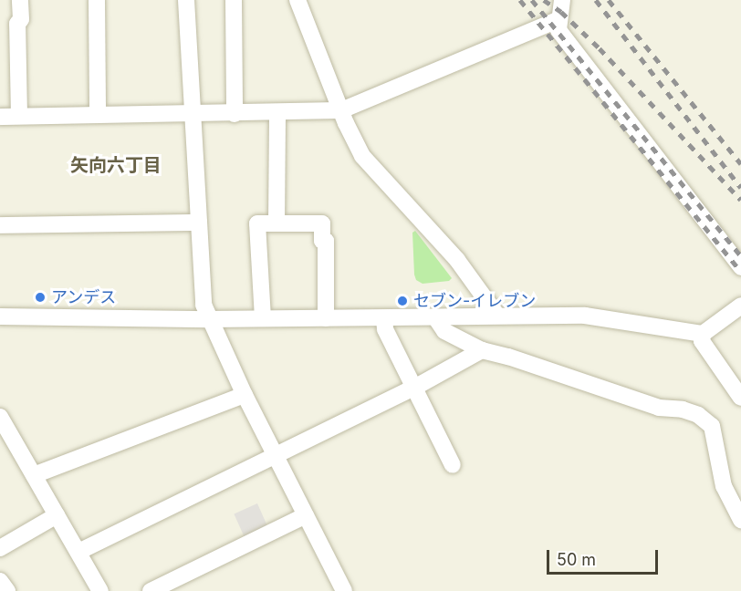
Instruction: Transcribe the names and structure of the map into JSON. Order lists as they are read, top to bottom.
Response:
{
  "districts": ["矢向六丁目"],
  "places": ["アンデス", "セブン-イレブン"],
  "scale_bar": "50 m"
}
